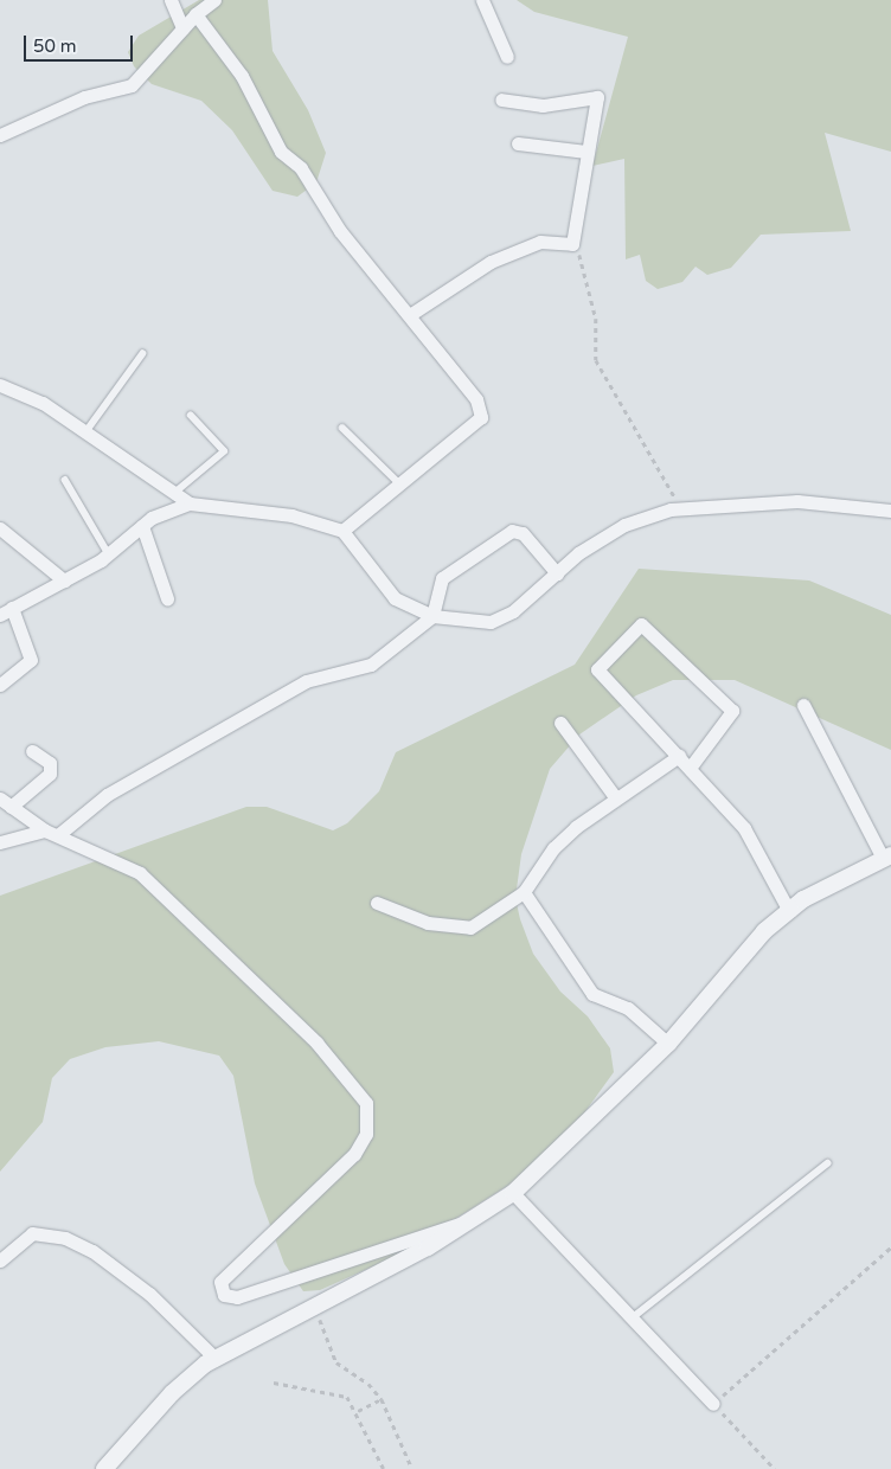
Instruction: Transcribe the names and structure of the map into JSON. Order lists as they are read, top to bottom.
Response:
{
  "scale_bar": "50 m"
}
